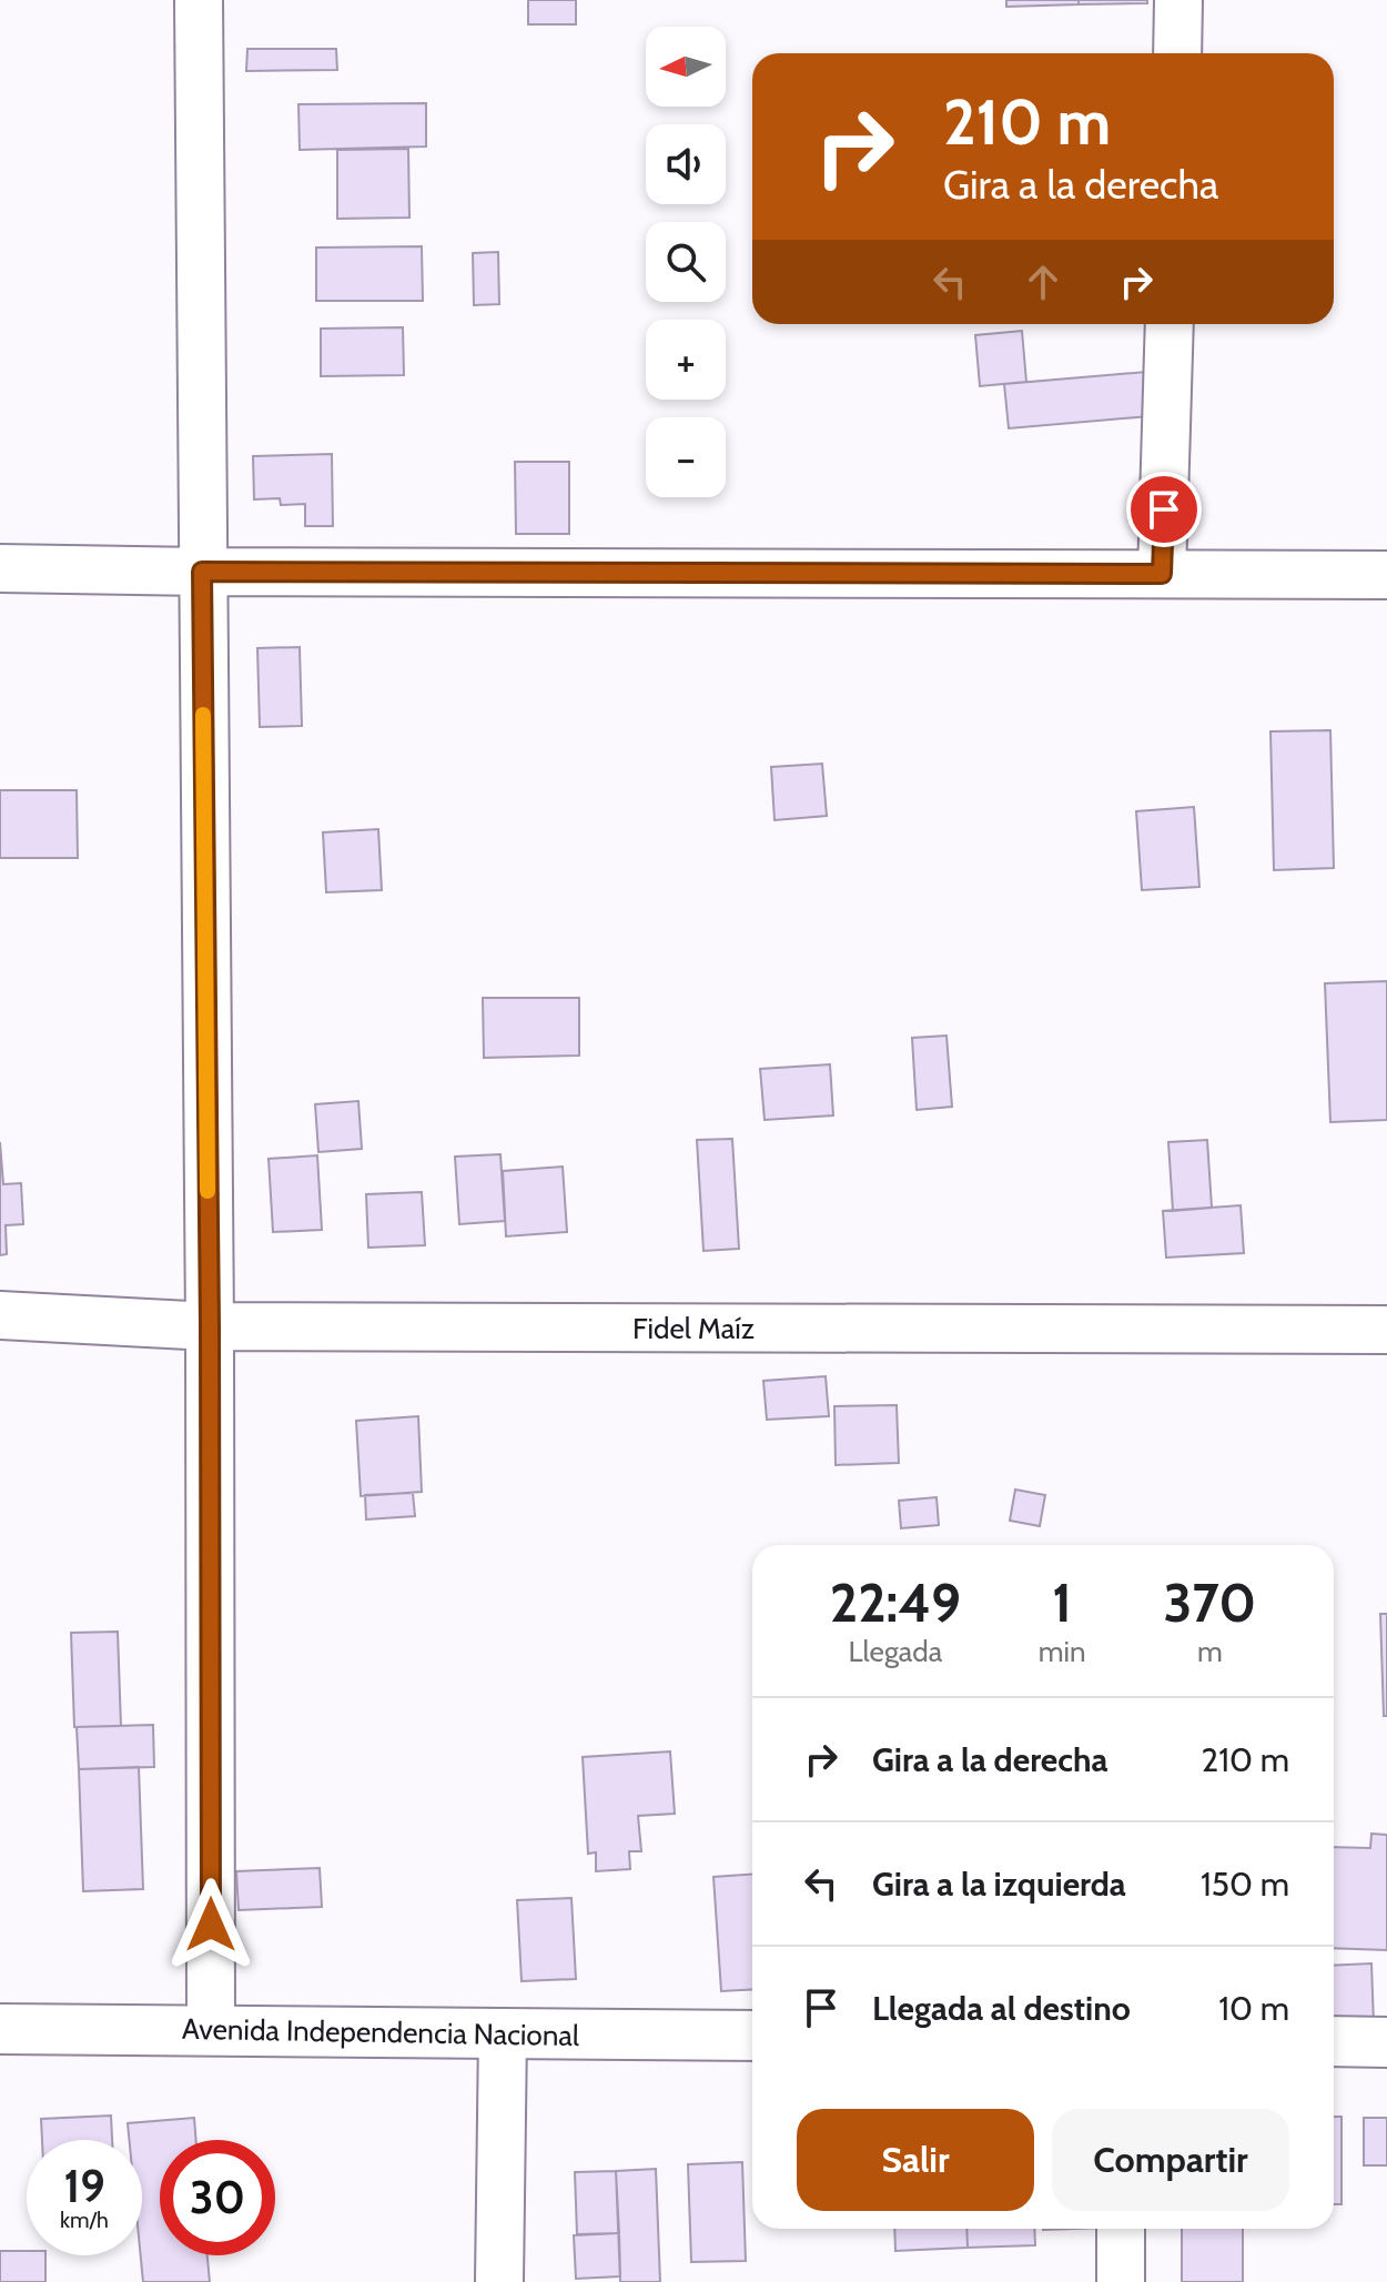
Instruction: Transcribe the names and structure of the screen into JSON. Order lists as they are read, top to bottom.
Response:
{
  "streets": {
    "main road": ["Avenida Independencia Nacional"],
    "street": ["Fidel Maíz"]
  },
  "north": "left",
  "page": {
    "map_buttons": ["+", "−"],
    "turn": ["210 m", "Gira a la derecha"],
    "eta": [
      "22:49",
      "Llegada",
      "1",
      "min",
      "370",
      "m"
    ],
    "list": [
      {
        "name": "Gira a la derecha",
        "value": "210 m"
      },
      {
        "name": "Gira a la izquierda",
        "value": "150 m"
      },
      {
        "name": "Llegada al destino",
        "value": "10 m"
      }
    ],
    "buttons": ["Salir", "Compartir"],
    "speed": "19 km/h",
    "limit": "30"
  }
}
